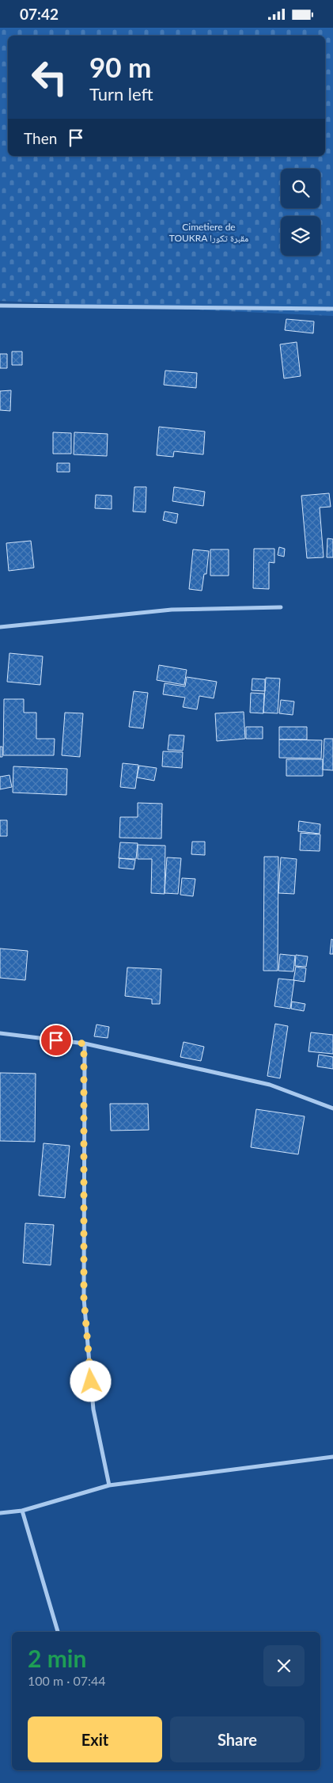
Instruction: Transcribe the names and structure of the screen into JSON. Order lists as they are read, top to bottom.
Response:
{
  "parks": ["Cimetiere de TOUKRA مقبرة تكورا"],
  "page": {
    "status": "07:42",
    "turn": ["90 m", "Turn left"],
    "then": "Then",
    "heading": ["2 min", "100 m · 07:44"],
    "buttons": ["Exit", "Share"]
  }
}
